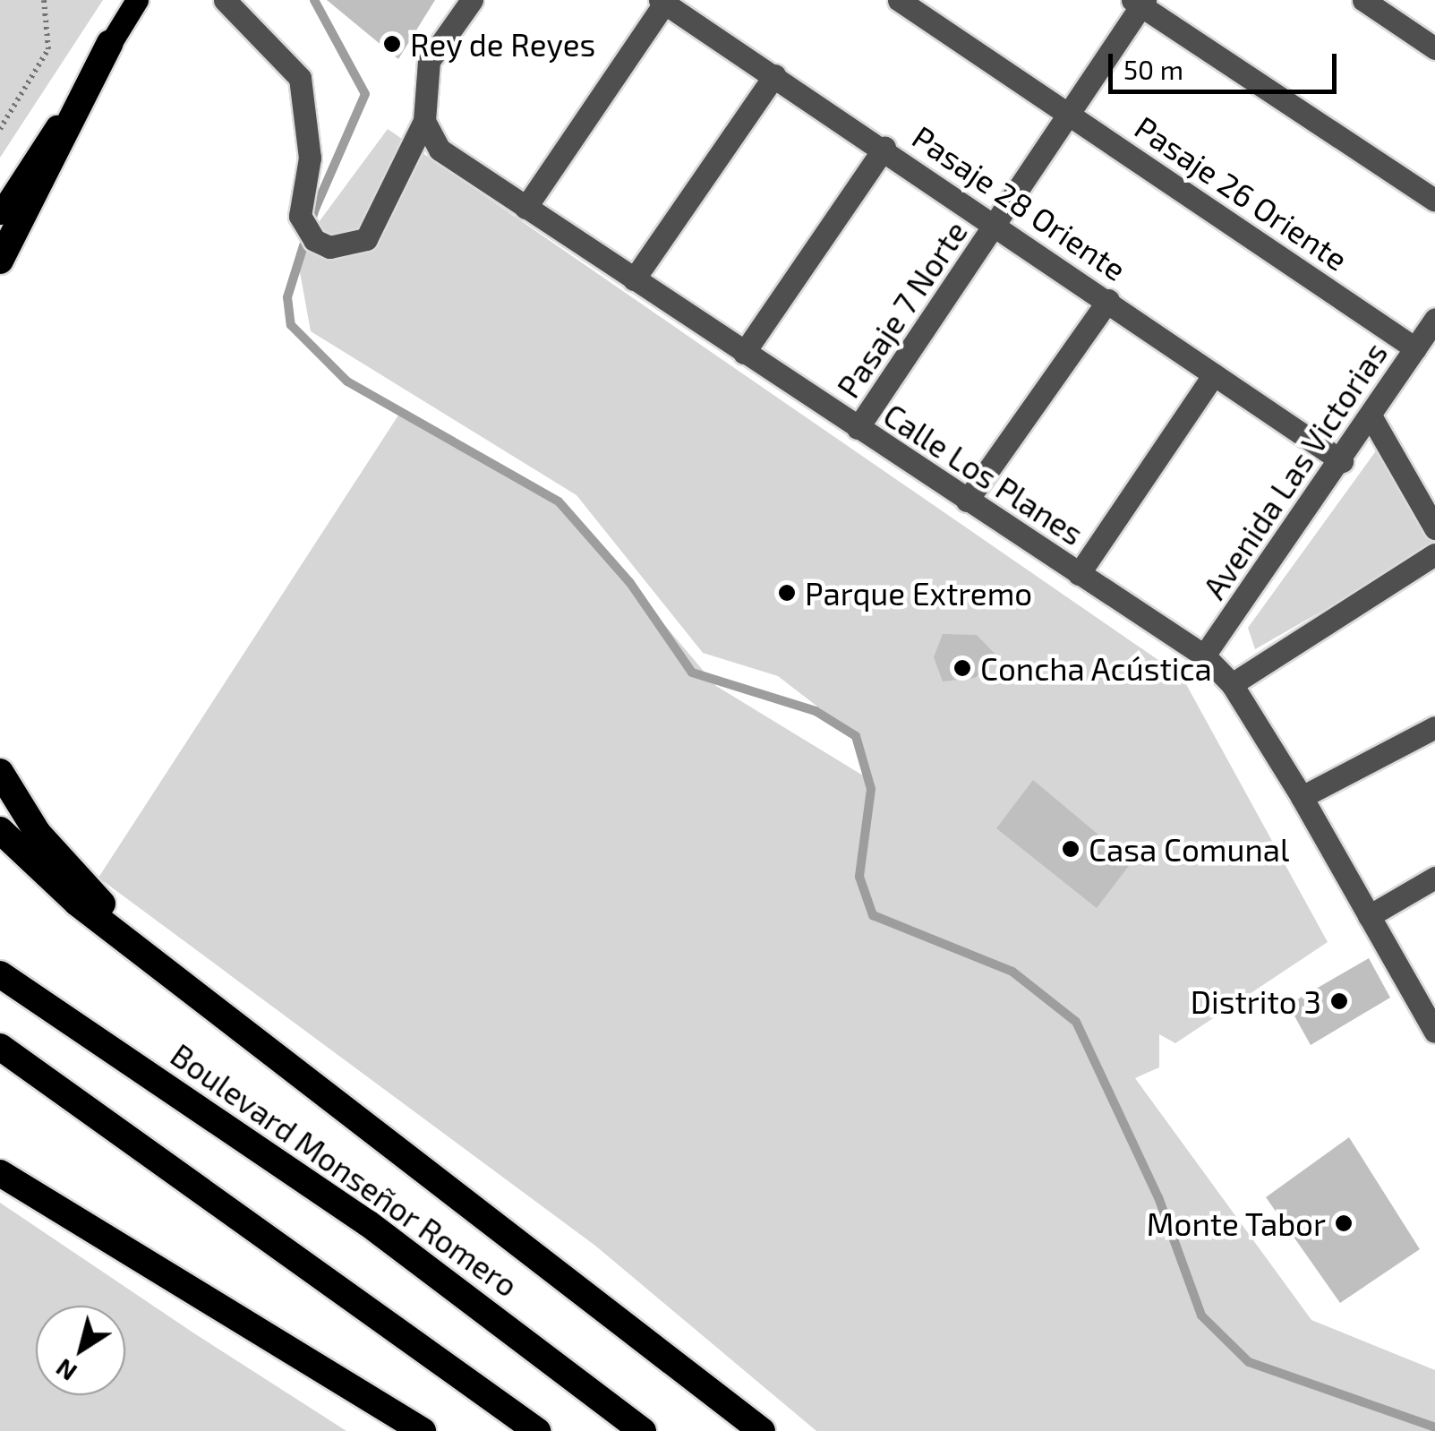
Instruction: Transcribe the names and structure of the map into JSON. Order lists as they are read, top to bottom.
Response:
{
  "streets": {
    "highway": ["Boulevard Monseñor Romero"],
    "street": [
      "Pasaje 26 Oriente",
      "Pasaje 28 Oriente",
      "Pasaje 7 Norte",
      "Avenida Las Victorias",
      "Calle Los Planes"
    ]
  },
  "crossings": [
    ["Pasaje 26 Oriente", "Pasaje 7 Norte"],
    ["Pasaje 26 Oriente", "Avenida Las Victorias"],
    ["Pasaje 28 Oriente", "Pasaje 7 Norte"],
    ["Pasaje 28 Oriente", "Avenida Las Victorias"],
    ["Pasaje 7 Norte", "Calle Los Planes"],
    ["Avenida Las Victorias", "Calle Los Planes"]
  ],
  "places": [
    "Rey de Reyes",
    "Parque Extremo",
    "Concha Acústica",
    "Casa Comunal",
    "Distrito 3",
    "Monte Tabor"
  ],
  "scale_bar": "50 m",
  "north": "bottom left"
}
